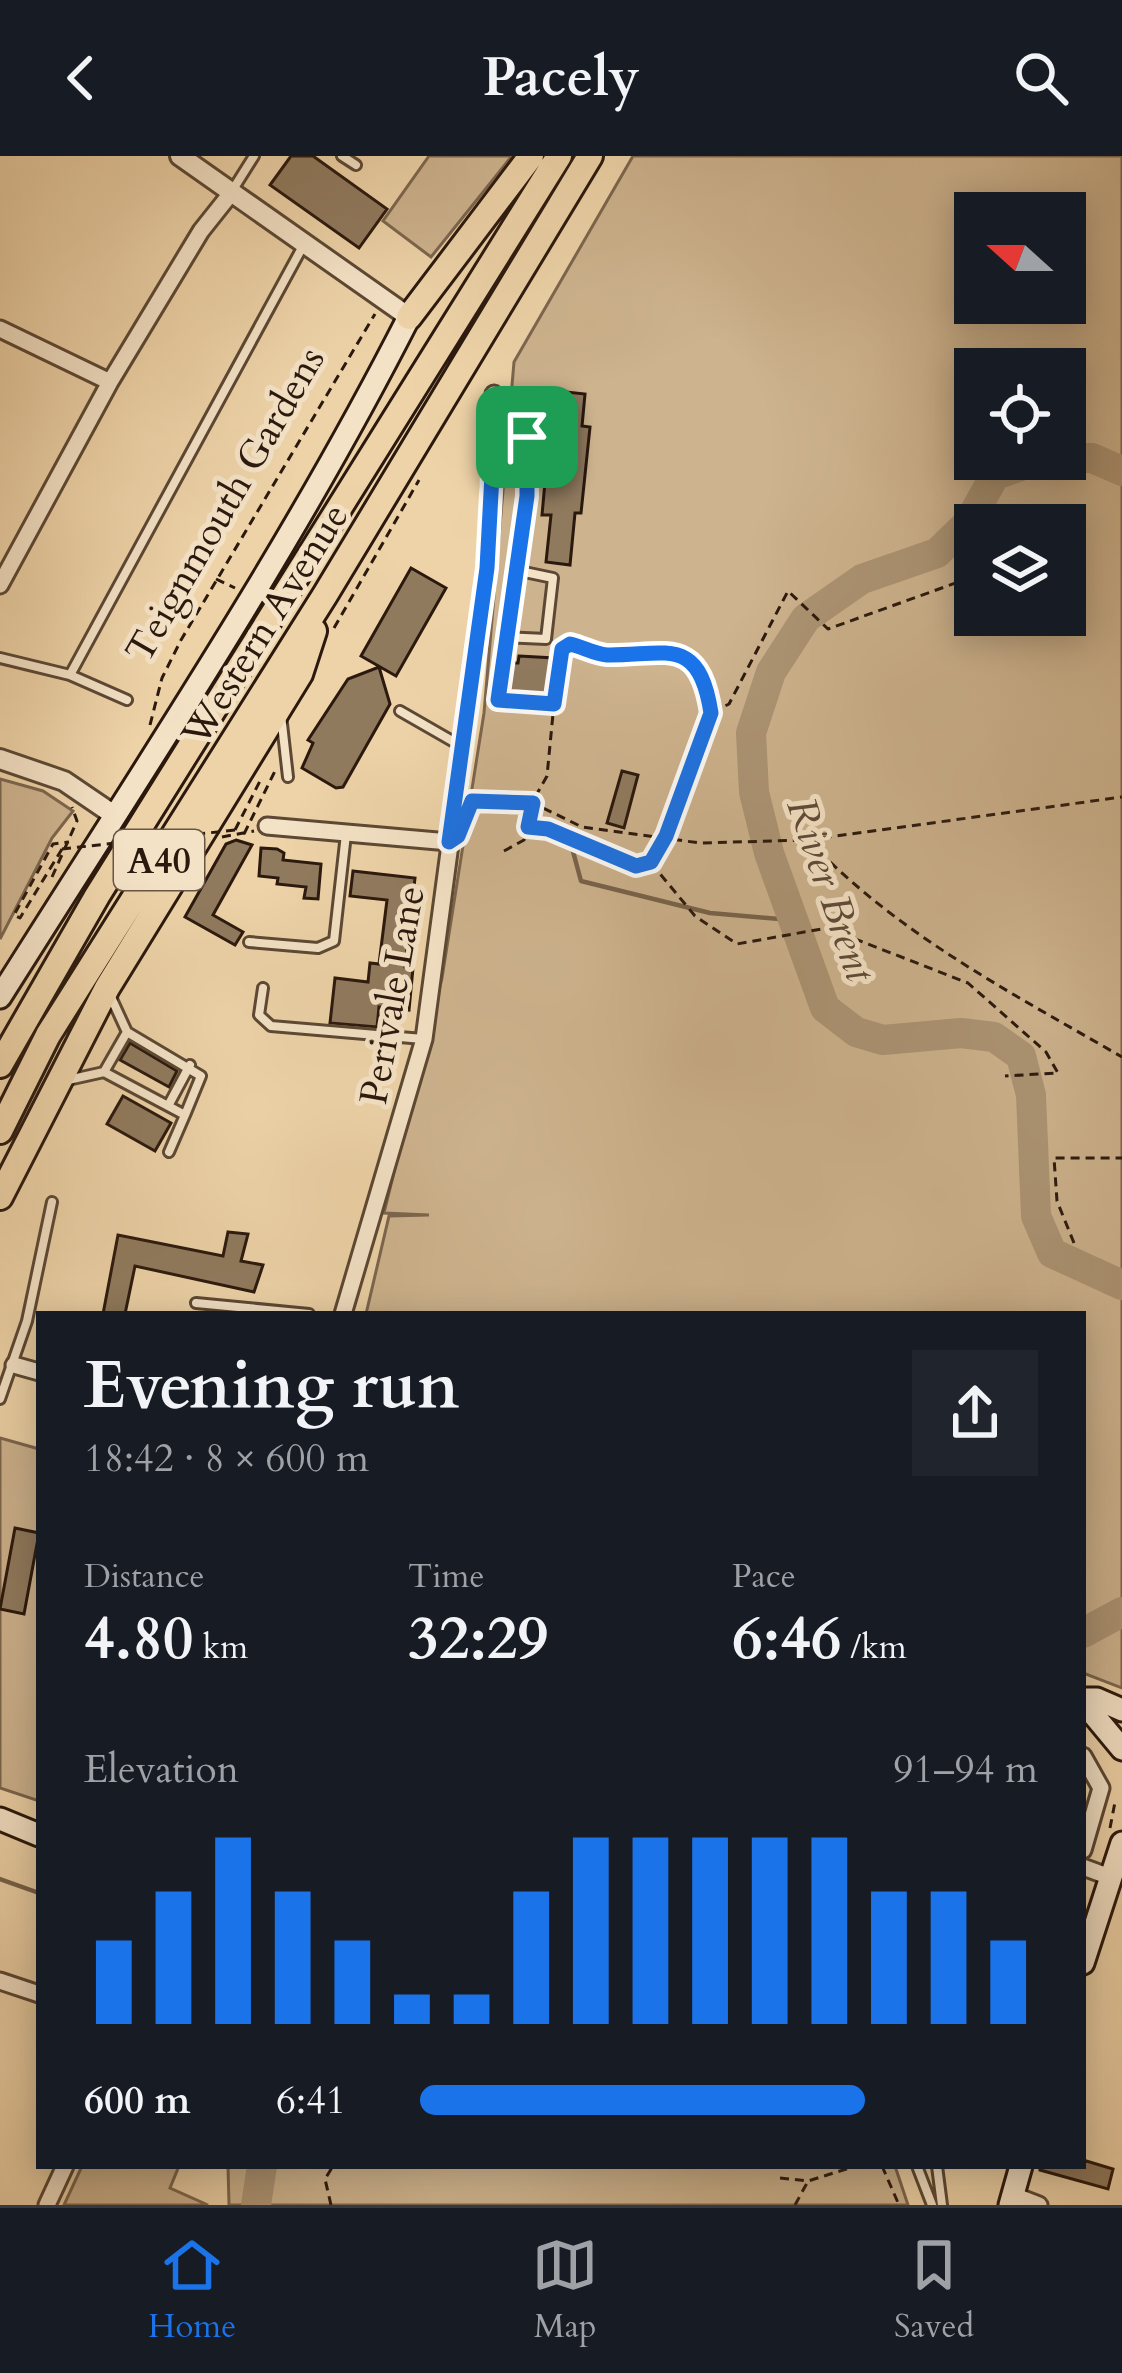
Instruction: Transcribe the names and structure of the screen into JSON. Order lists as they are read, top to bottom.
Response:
{
  "streets": {
    "highway": ["Western Avenue", "A40"],
    "main road": ["Teignmouth Gardens"],
    "street": ["Perivale Lane"]
  },
  "crossings": [
    ["Western Avenue", "A40"]
  ],
  "water": ["River Brent"],
  "north": "left",
  "page": {
    "header": "Pacely",
    "heading": ["Evening run", "18:42 · 8 × 600 m"],
    "stats": [
      ["Distance", "4.80 km"],
      ["Time", "32:29"],
      ["Pace", "6:46 /km"]
    ],
    "chart": ["Elevation", "91–94 m"],
    "list": [
      {
        "name": "600 m",
        "note": "6:41"
      }
    ],
    "tabs": ["Home", "Map", "Saved"]
  }
}
